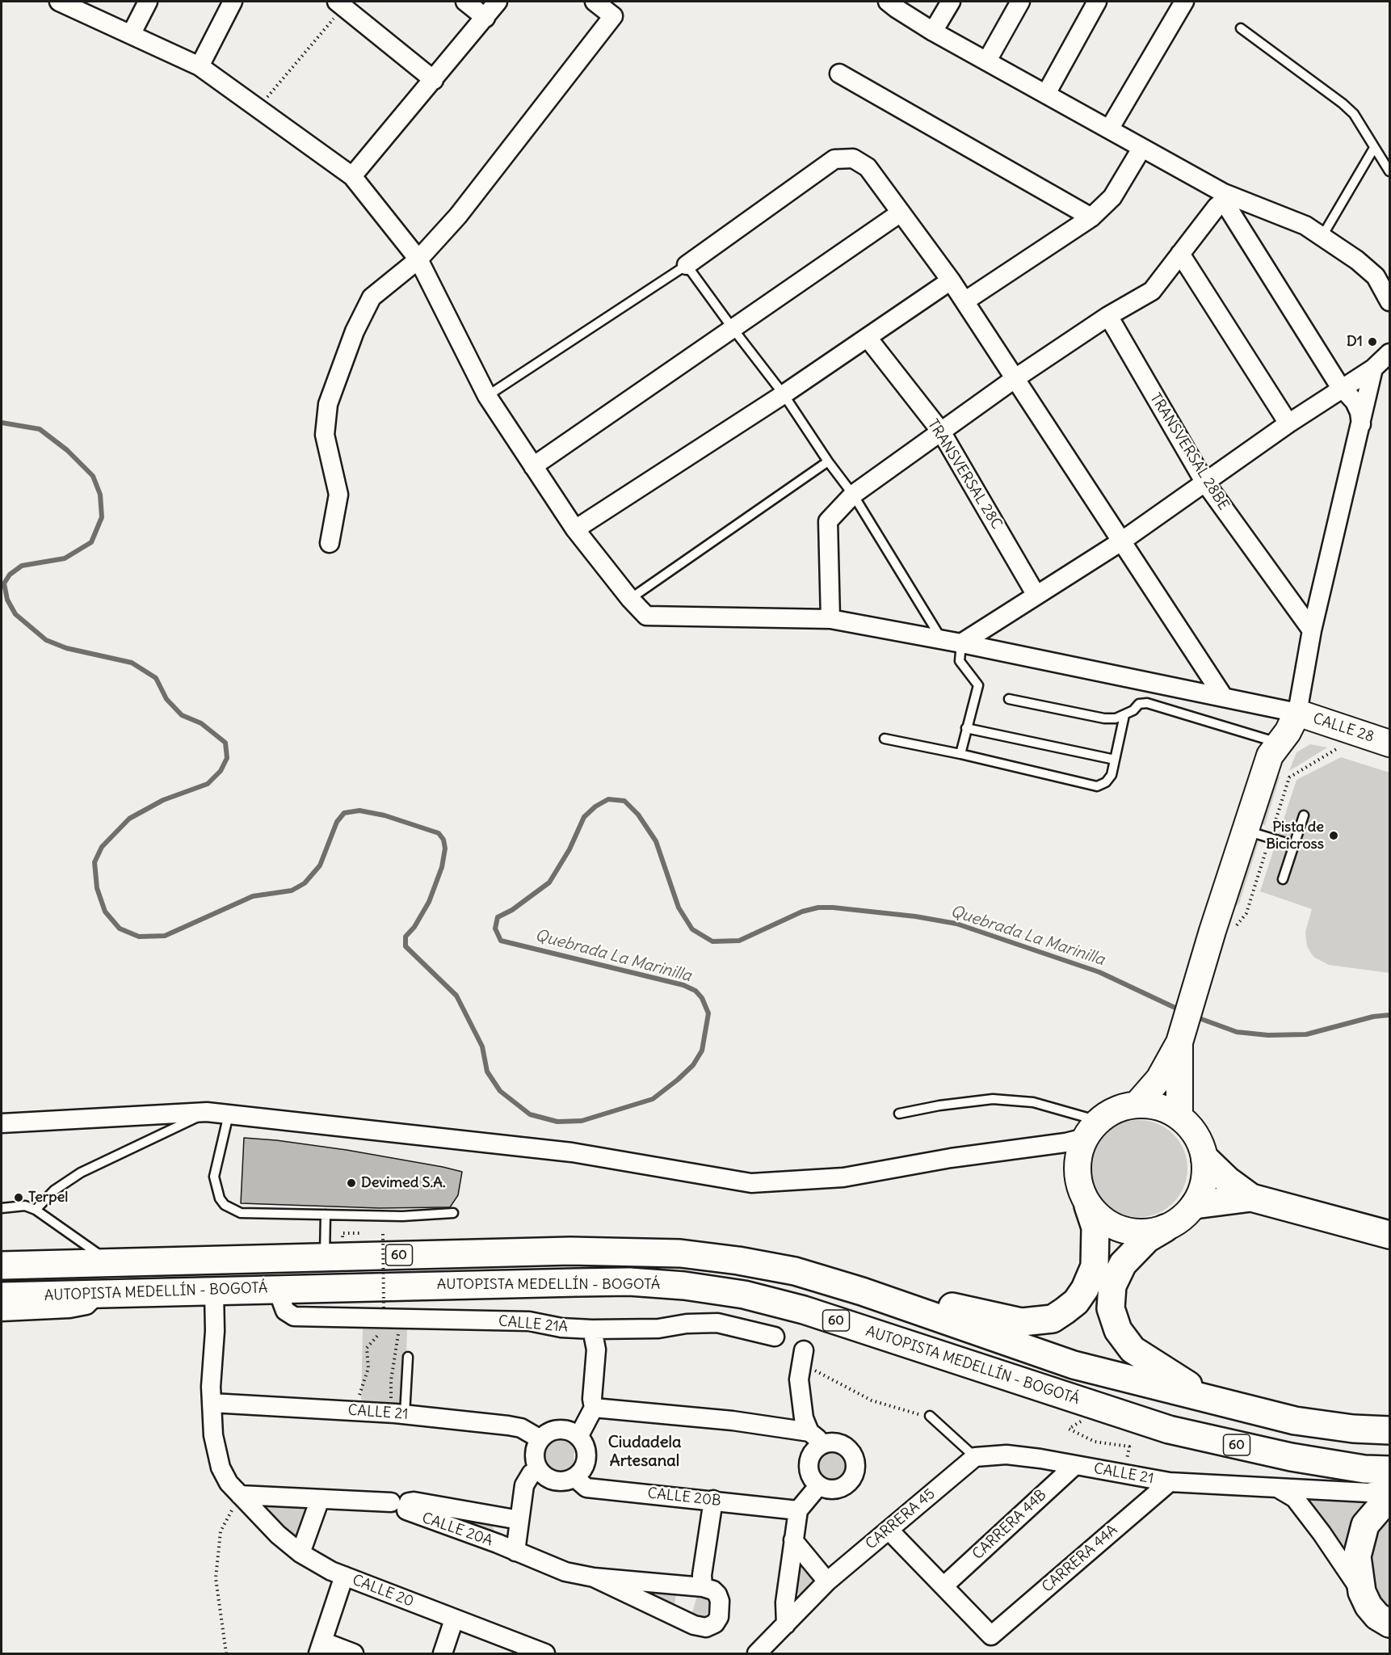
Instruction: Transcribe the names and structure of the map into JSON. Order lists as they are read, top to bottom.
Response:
{
  "streets": {
    "highway": ["60", "AUTOPISTA MEDELLÍN - BOGOTÁ"],
    "main road": ["CALLE 28"],
    "street": [
      "TRANSVERSAL 28BE",
      "TRANSVERSAL 28C",
      "CALLE 21A",
      "CALLE 21",
      "CALLE 20B",
      "CARRERA 45",
      "CARRERA 44B",
      "CALLE 20A",
      "CARRERA 44A",
      "CALLE 20"
    ]
  },
  "crossings": [
    ["AUTOPISTA MEDELLÍN - BOGOTÁ", "CALLE 21A"],
    ["AUTOPISTA MEDELLÍN - BOGOTÁ", "CALLE 20"],
    ["CALLE 21", "CALLE 20B"],
    ["CALLE 21", "CARRERA 45"],
    ["CALLE 21", "CARRERA 44B"],
    ["CALLE 21", "CARRERA 44A"],
    ["CALLE 21", "CALLE 20"],
    ["CARRERA 44B", "CARRERA 44A"]
  ],
  "districts": ["Ciudadela Artesanal"],
  "water": ["Quebrada La Marinilla"],
  "places": [
    "D1",
    "Pista de Bicicross",
    "Devimed S.A.",
    "Terpel"
  ]
}
